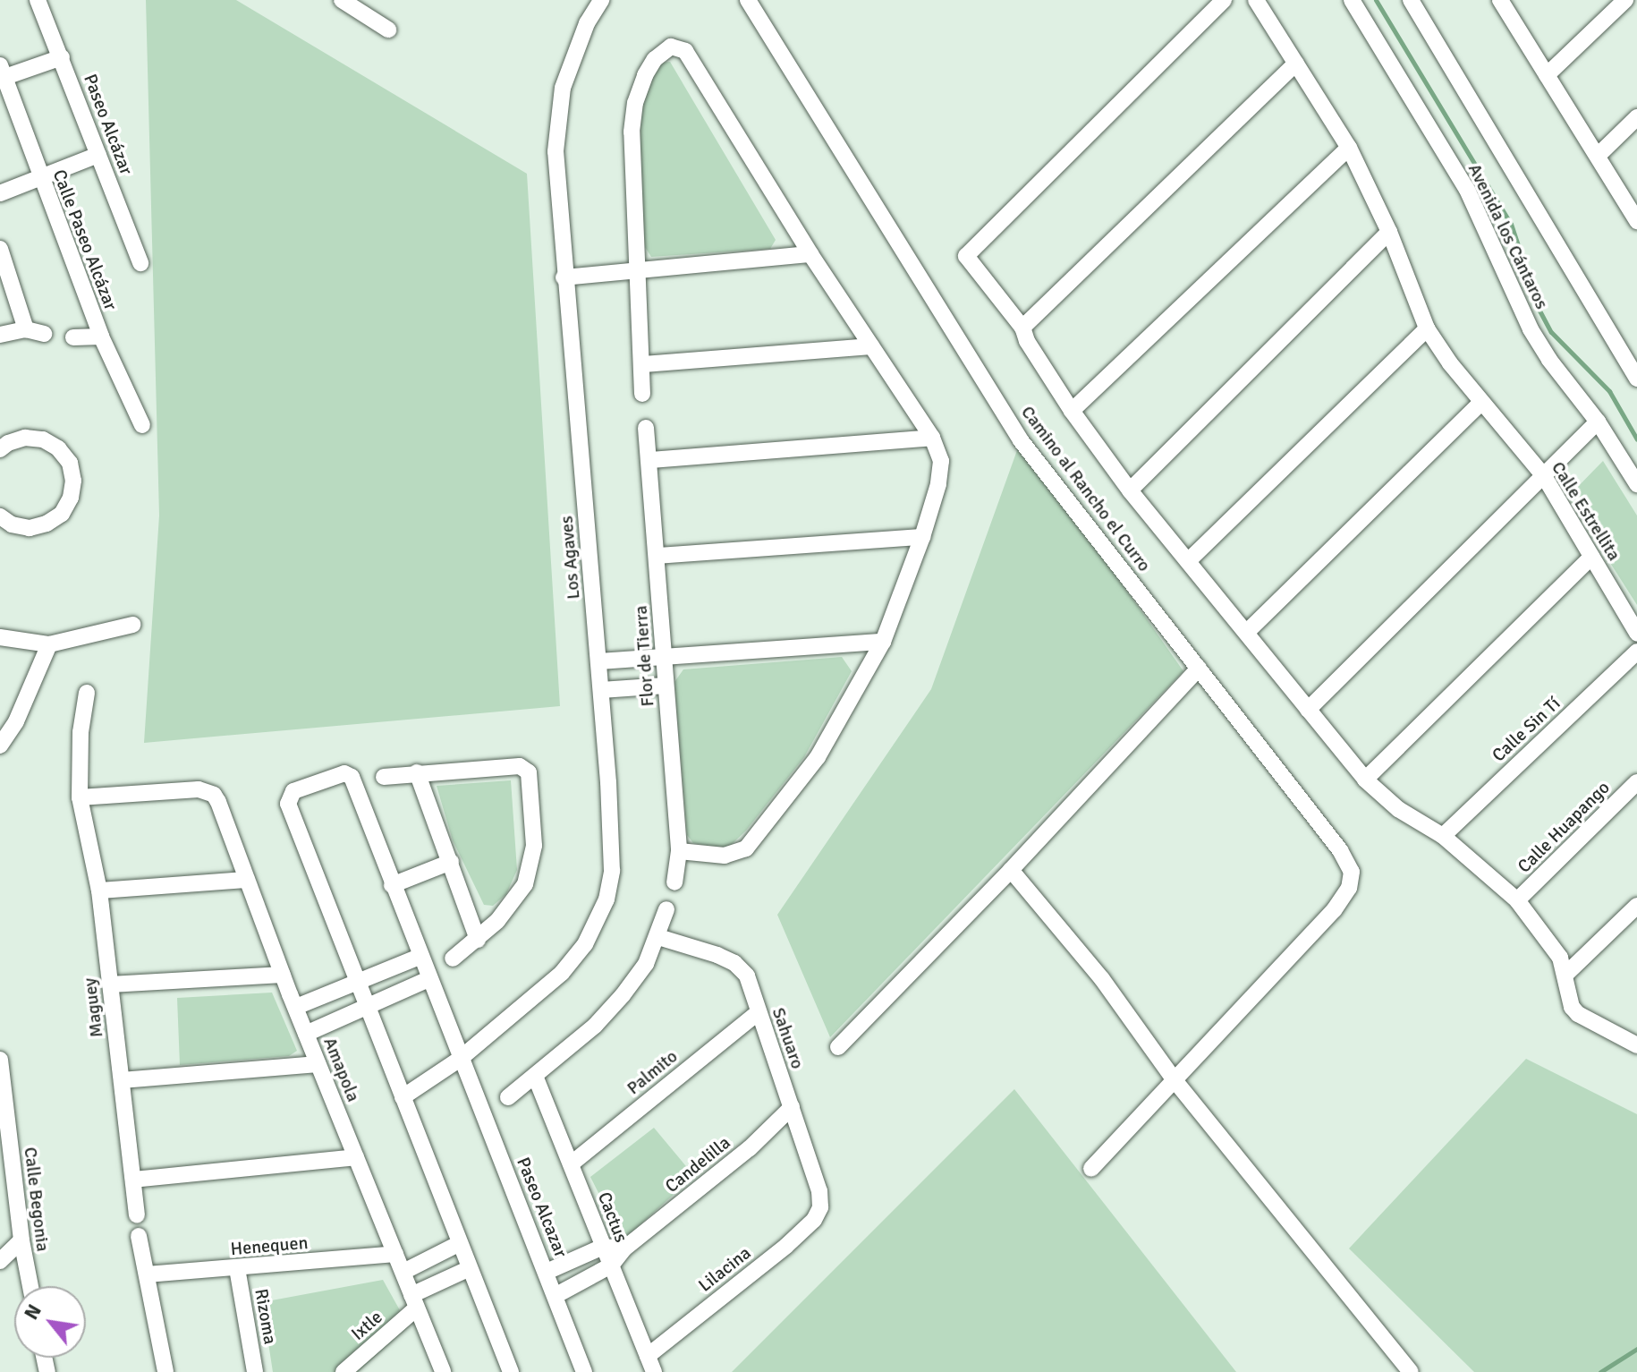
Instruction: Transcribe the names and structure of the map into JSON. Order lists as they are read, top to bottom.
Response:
{
  "streets": {
    "street": [
      "Paseo Alcázar",
      "Avenida los Cántaros",
      "Calle Paseo Alcázar",
      "Camino al Rancho el Curro",
      "Calle Estrellita",
      "Los Agaves",
      "Flor de Tierra",
      "Calle Sin Tí",
      "Calle Huapango",
      "Maguey",
      "Sahuaro",
      "Amapola",
      "Palmito",
      "Candelilla",
      "Calle Begonia",
      "Paseo Alcazar",
      "Cactus",
      "Henequen",
      "Lilacina",
      "Rizoma",
      "Ixtle"
    ]
  },
  "crossings": [
    ["Los Agaves", "Paseo Alcazar"],
    ["Maguey", "Amapola"],
    ["Sahuaro", "Palmito"],
    ["Sahuaro", "Candelilla"],
    ["Sahuaro", "Lilacina"],
    ["Amapola", "Henequen"],
    ["Amapola", "Ixtle"],
    ["Palmito", "Cactus"],
    ["Candelilla", "Cactus"],
    ["Cactus", "Lilacina"],
    ["Henequen", "Rizoma"]
  ],
  "north": "top left"
}
